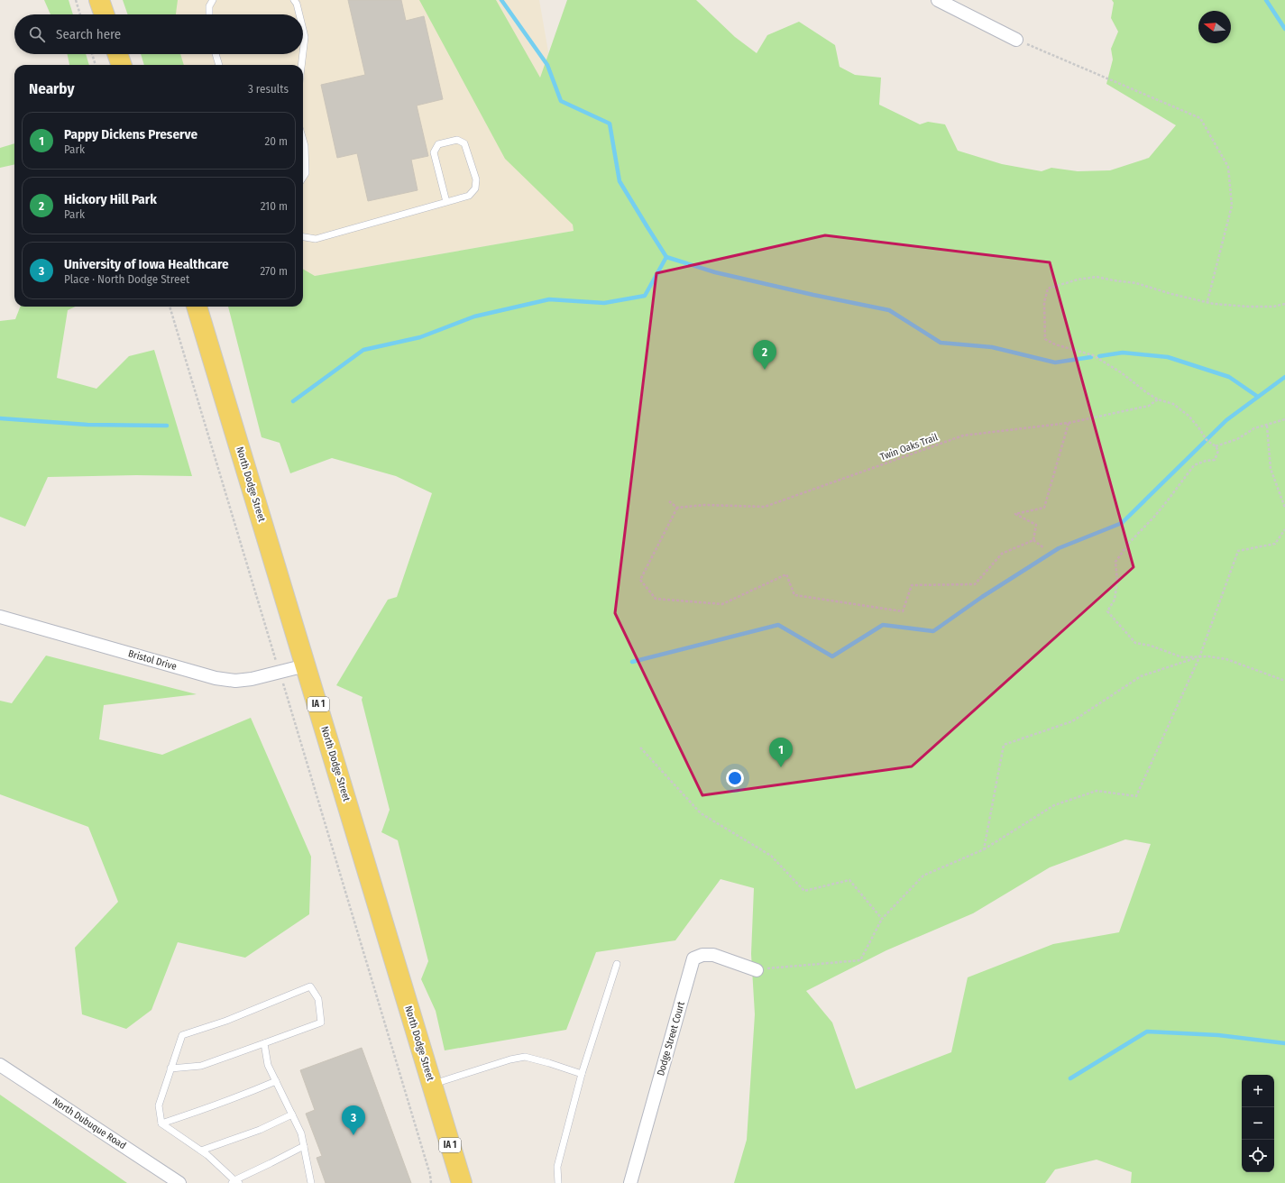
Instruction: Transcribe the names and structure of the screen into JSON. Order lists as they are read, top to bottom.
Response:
{
  "streets": {
    "main road": ["North Dodge Street", "IA 1"],
    "street": ["Bristol Drive", "Dodge Street Court", "North Dubuque Road"],
    "path": ["Twin Oaks Trail"]
  },
  "crossings": [
    ["North Dodge Street", "Bristol Drive"]
  ],
  "north": "left",
  "page": {
    "search": "Search here",
    "heading": ["Nearby", "3 results"],
    "list": [
      {
        "mark": "1",
        "name": "Pappy Dickens Preserve",
        "note": "Park",
        "value": "20 m"
      },
      {
        "mark": "2",
        "name": "Hickory Hill Park",
        "note": "Park",
        "value": "210 m"
      },
      {
        "mark": "3",
        "name": "University of Iowa Healthcare",
        "note": "Place · North Dodge Street",
        "value": "270 m"
      }
    ],
    "pins": ["2", "1", "3"],
    "map_buttons": ["+", "−"]
  }
}
